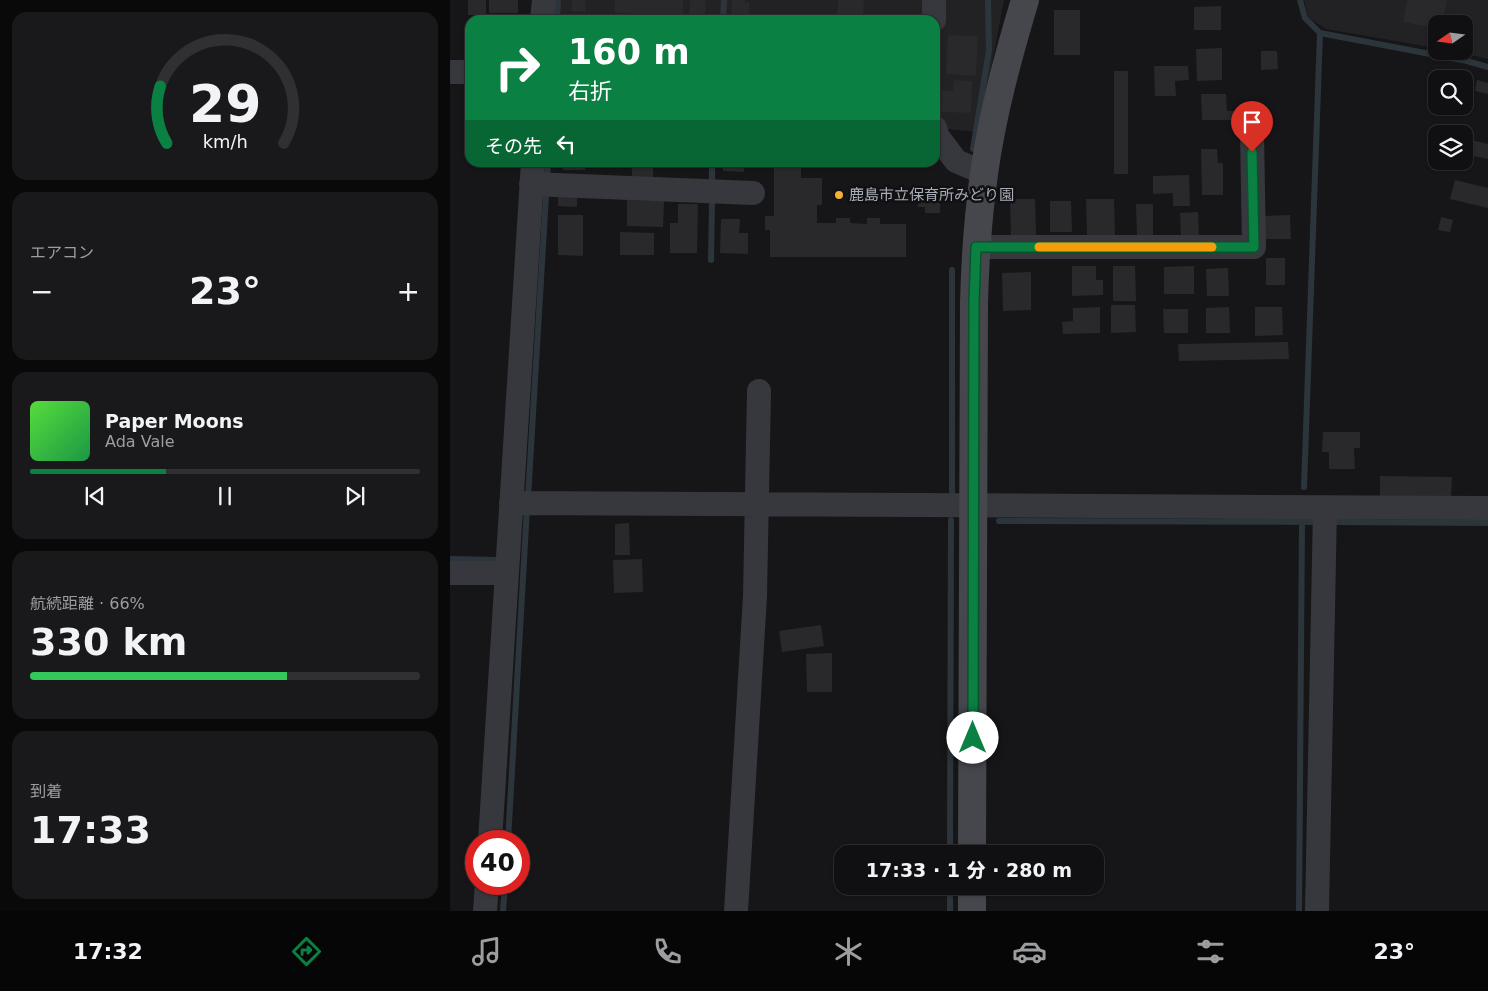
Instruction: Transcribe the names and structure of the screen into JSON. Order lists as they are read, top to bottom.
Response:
{
  "places": ["鹿島市立保育所みどり園"],
  "north": "left",
  "page": {
    "turn": ["160 m", "右折"],
    "then": "その先",
    "tile": [
      "エアコン",
      ["航続距離 · 66%", "330 km"],
      ["到着", "17:33"]
    ],
    "heat": ["−", "23°", "+"],
    "song": ["Paper Moons", "Ada Vale"],
    "limit": "40",
    "trip": "17:33 · 1 分 · 280 m",
    "tabs": ["17:32", "23°"],
    "gauge": ["29", "km/h"]
  }
}
